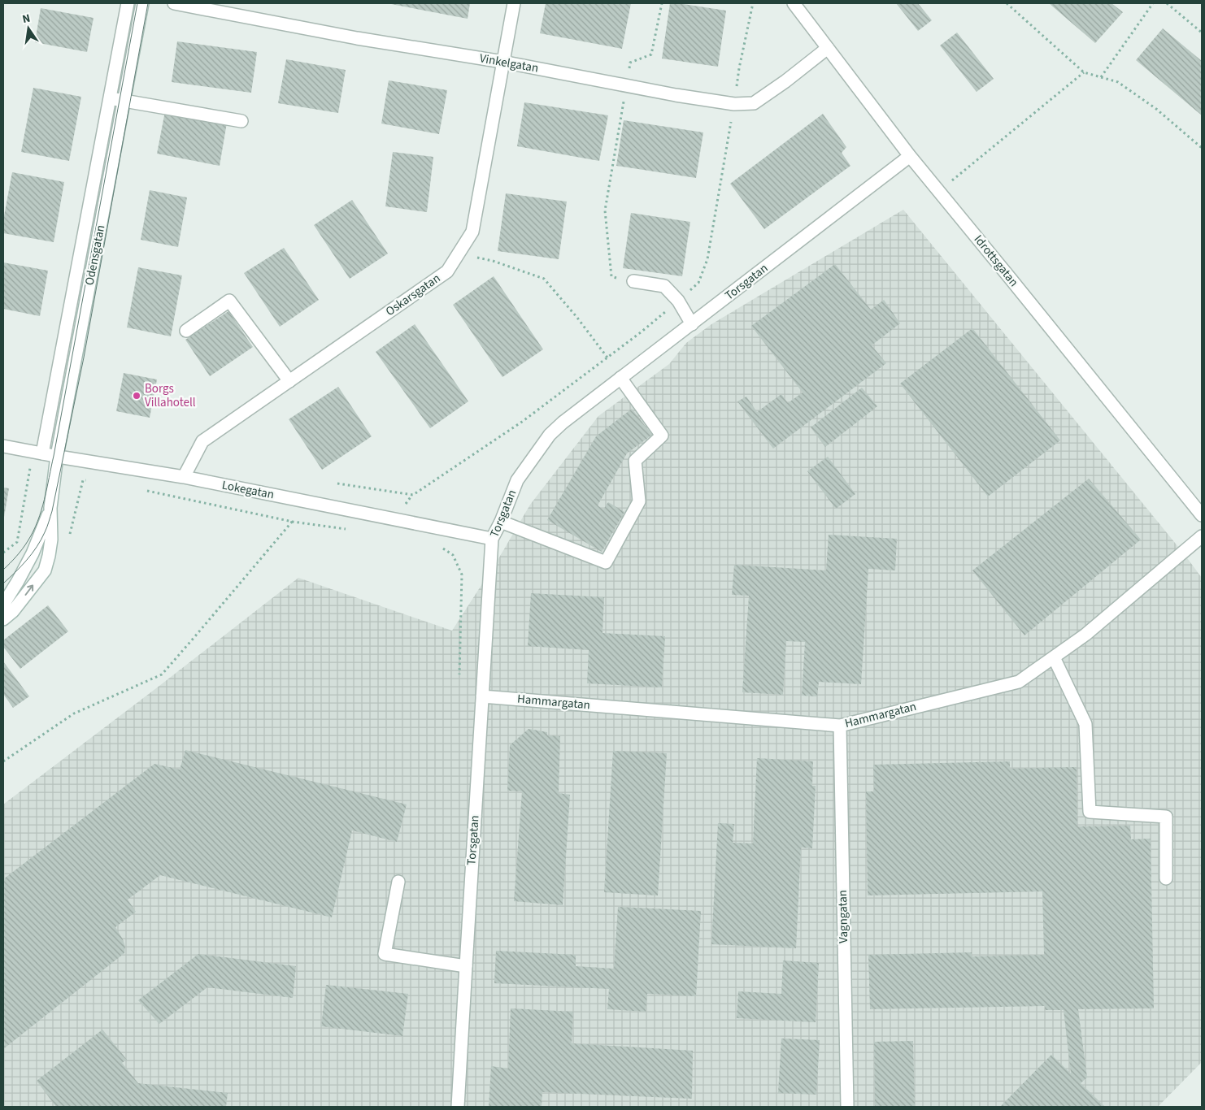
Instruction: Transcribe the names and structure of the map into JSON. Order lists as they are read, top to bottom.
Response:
{
  "streets": {
    "street": [
      "Vinkelgatan",
      "Odensgatan",
      "Idrottsgatan",
      "Torsgatan",
      "Oskarsgatan",
      "Lokegatan",
      "Hammargatan",
      "Vagngatan"
    ]
  },
  "crossings": [
    ["Vinkelgatan", "Idrottsgatan"],
    ["Vinkelgatan", "Oskarsgatan"],
    ["Odensgatan", "Lokegatan"],
    ["Idrottsgatan", "Torsgatan"],
    ["Torsgatan", "Lokegatan"],
    ["Torsgatan", "Hammargatan"],
    ["Oskarsgatan", "Lokegatan"],
    ["Hammargatan", "Vagngatan"]
  ],
  "places": ["Borgs Villahotell"],
  "north": "top"
}
